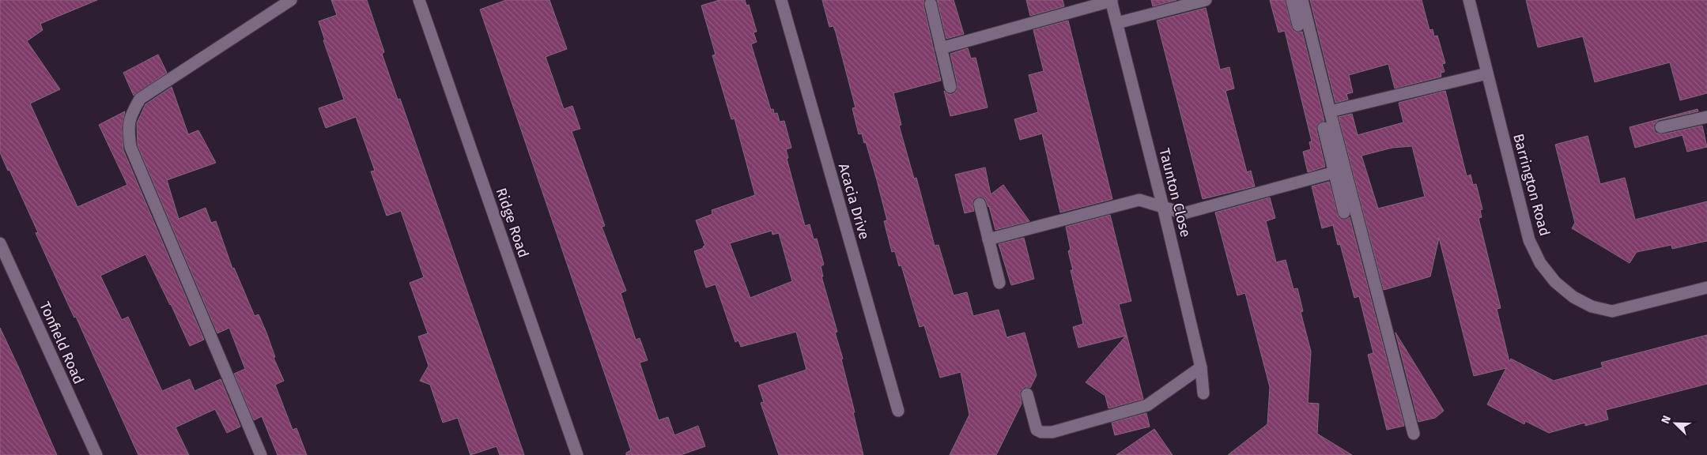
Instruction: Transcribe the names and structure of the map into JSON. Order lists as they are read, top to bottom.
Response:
{
  "streets": {
    "street": [
      "Barrington Road",
      "Taunton Close",
      "Acacia Drive",
      "Ridge Road",
      "Tonfield Road"
    ]
  },
  "north": "top left"
}
